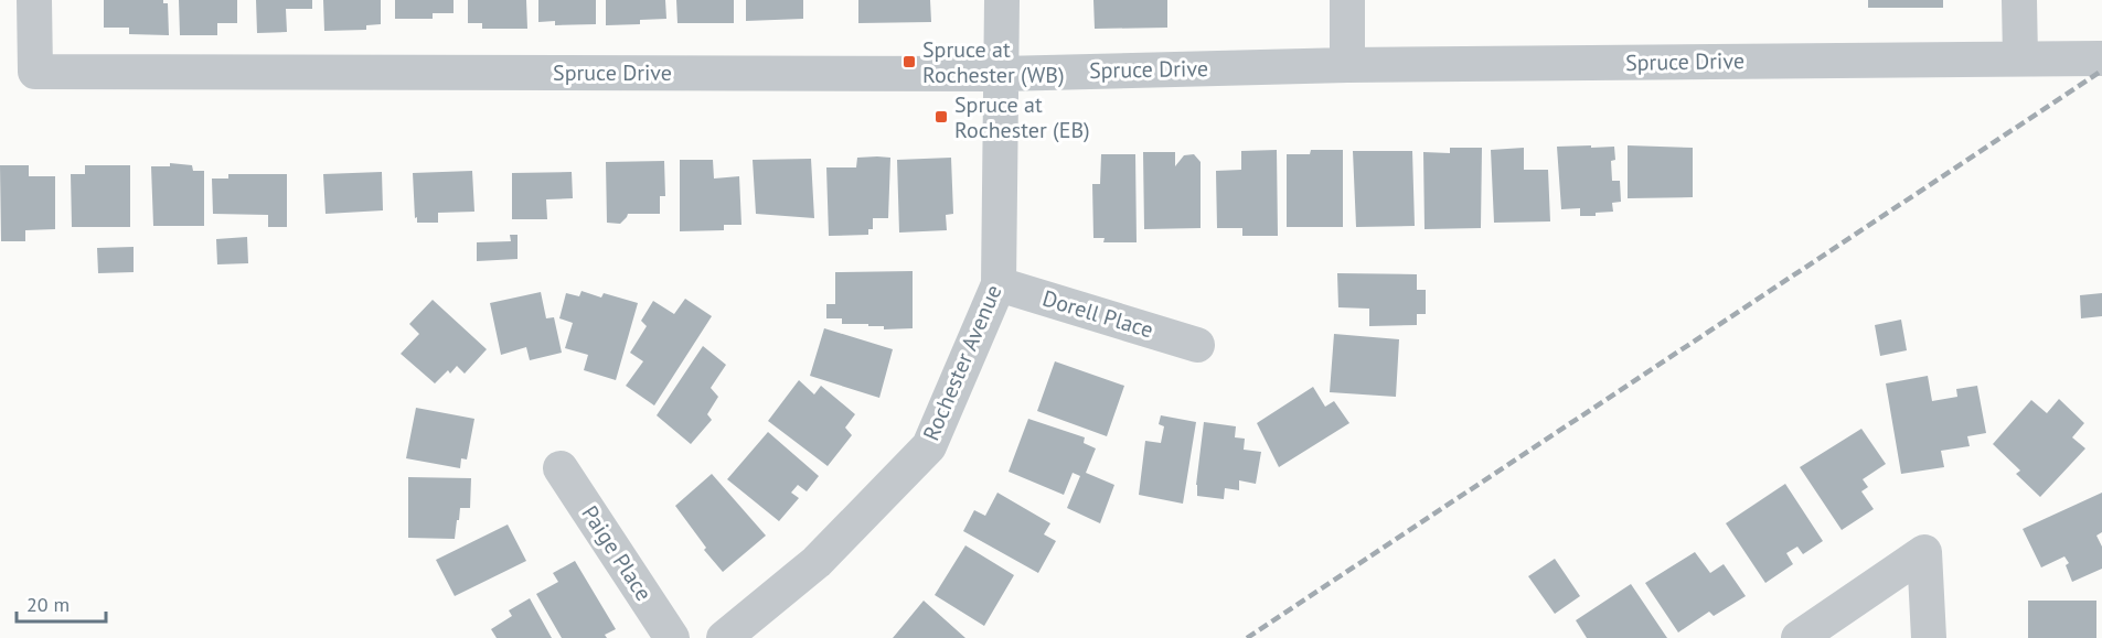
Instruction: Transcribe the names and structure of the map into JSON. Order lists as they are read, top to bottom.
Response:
{
  "streets": {
    "street": [
      "Spruce Drive",
      "Dorell Place",
      "Rochester Avenue",
      "Paige Place"
    ]
  },
  "crossings": [
    ["Spruce Drive", "Rochester Avenue"],
    ["Dorell Place", "Rochester Avenue"]
  ],
  "places": {
    "transit": ["Spruce at Rochester (WB)", "Spruce at Rochester (EB)"]
  },
  "scale_bar": "20 m"
}
